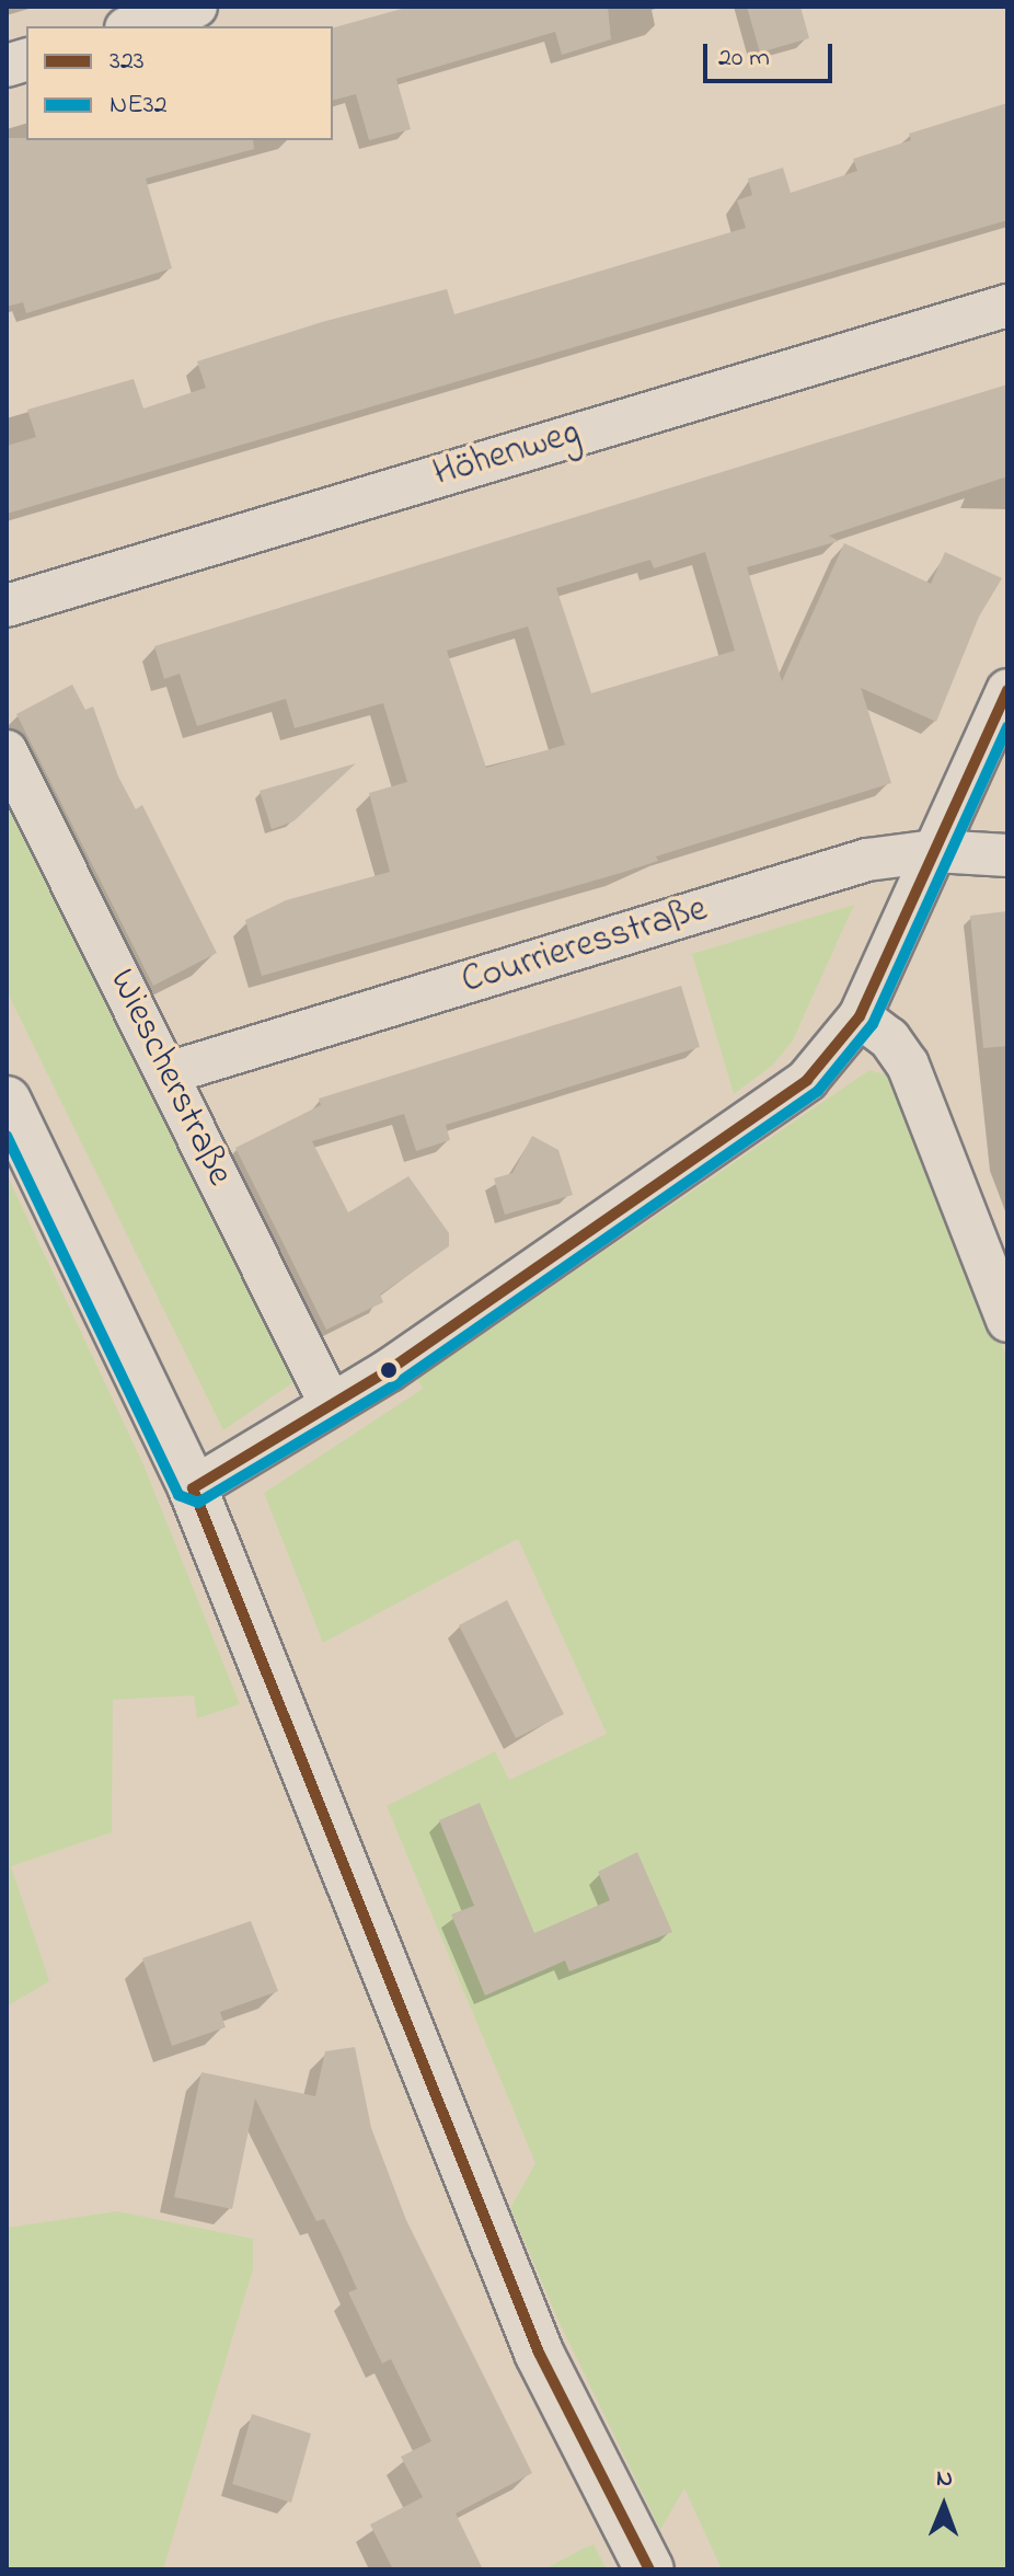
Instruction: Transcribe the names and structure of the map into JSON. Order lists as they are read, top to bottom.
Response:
{
  "streets": {
    "street": ["Höhenweg", "Courrieresstraße", "Wiescherstraße"]
  },
  "crossings": [
    ["Courrieresstraße", "Wiescherstraße"]
  ],
  "lines": ["transit line 323", "transit line NE32"],
  "legend": ["323", "NE32"],
  "scale_bar": "20 m",
  "north": "top"
}
